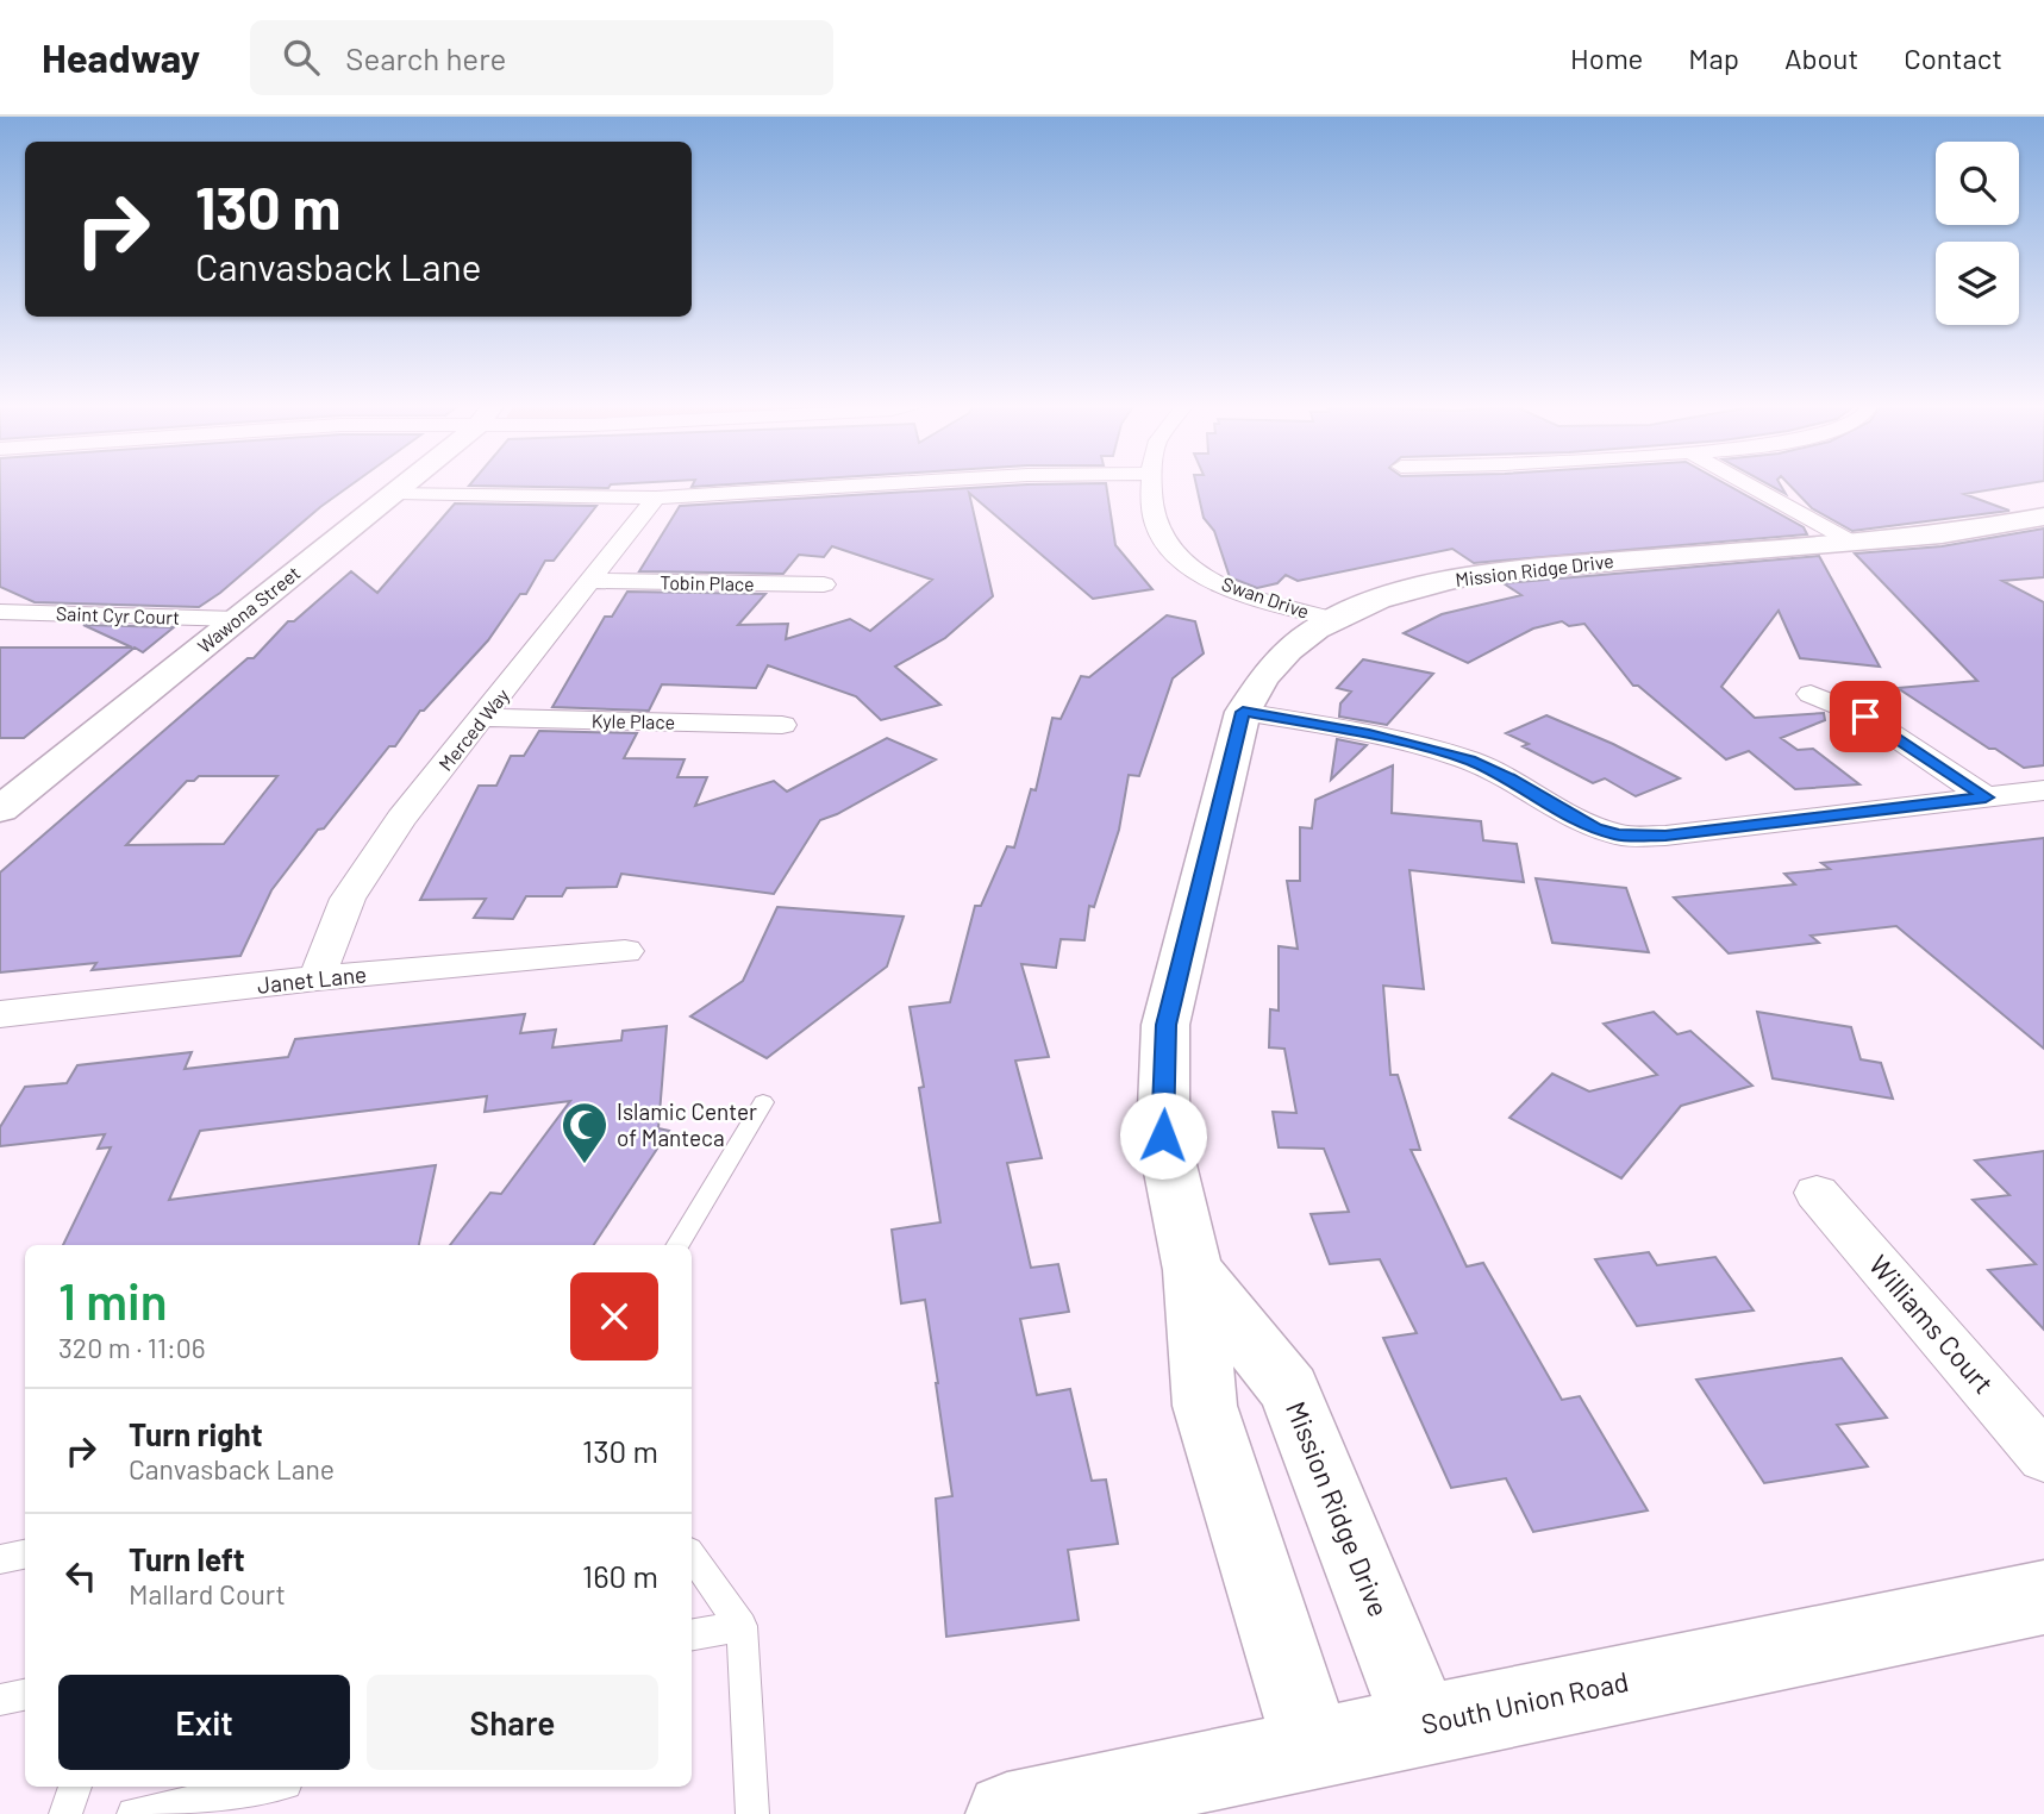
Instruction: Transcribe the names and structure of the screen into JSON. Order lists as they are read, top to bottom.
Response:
{
  "streets": {
    "street": [
      "Mission Ridge Drive",
      "Tobin Place",
      "Swan Drive",
      "Wawona Street",
      "Saint Cyr Court",
      "Kyle Place",
      "Merced Way",
      "Janet Lane",
      "Williams Court",
      "South Union Road"
    ]
  },
  "crossings": [
    ["Mission Ridge Drive", "Swan Drive"],
    ["Mission Ridge Drive", "South Union Road"],
    ["Tobin Place", "Merced Way"],
    ["Wawona Street", "Saint Cyr Court"],
    ["Kyle Place", "Merced Way"],
    ["Merced Way", "Janet Lane"]
  ],
  "places": {
    "mosque": ["Islamic Center of Manteca"]
  },
  "page": {
    "header": "Headway",
    "search": "Search here",
    "nav": [
      "Home",
      "Map",
      "About",
      "Contact"
    ],
    "turn": ["130 m", "Canvasback Lane"],
    "heading": ["1 min", "320 m · 11:06"],
    "list": [
      {
        "name": "Turn right",
        "note": "Canvasback Lane",
        "value": "130 m"
      },
      {
        "name": "Turn left",
        "note": "Mallard Court",
        "value": "160 m"
      }
    ],
    "buttons": ["Exit", "Share"]
  }
}
